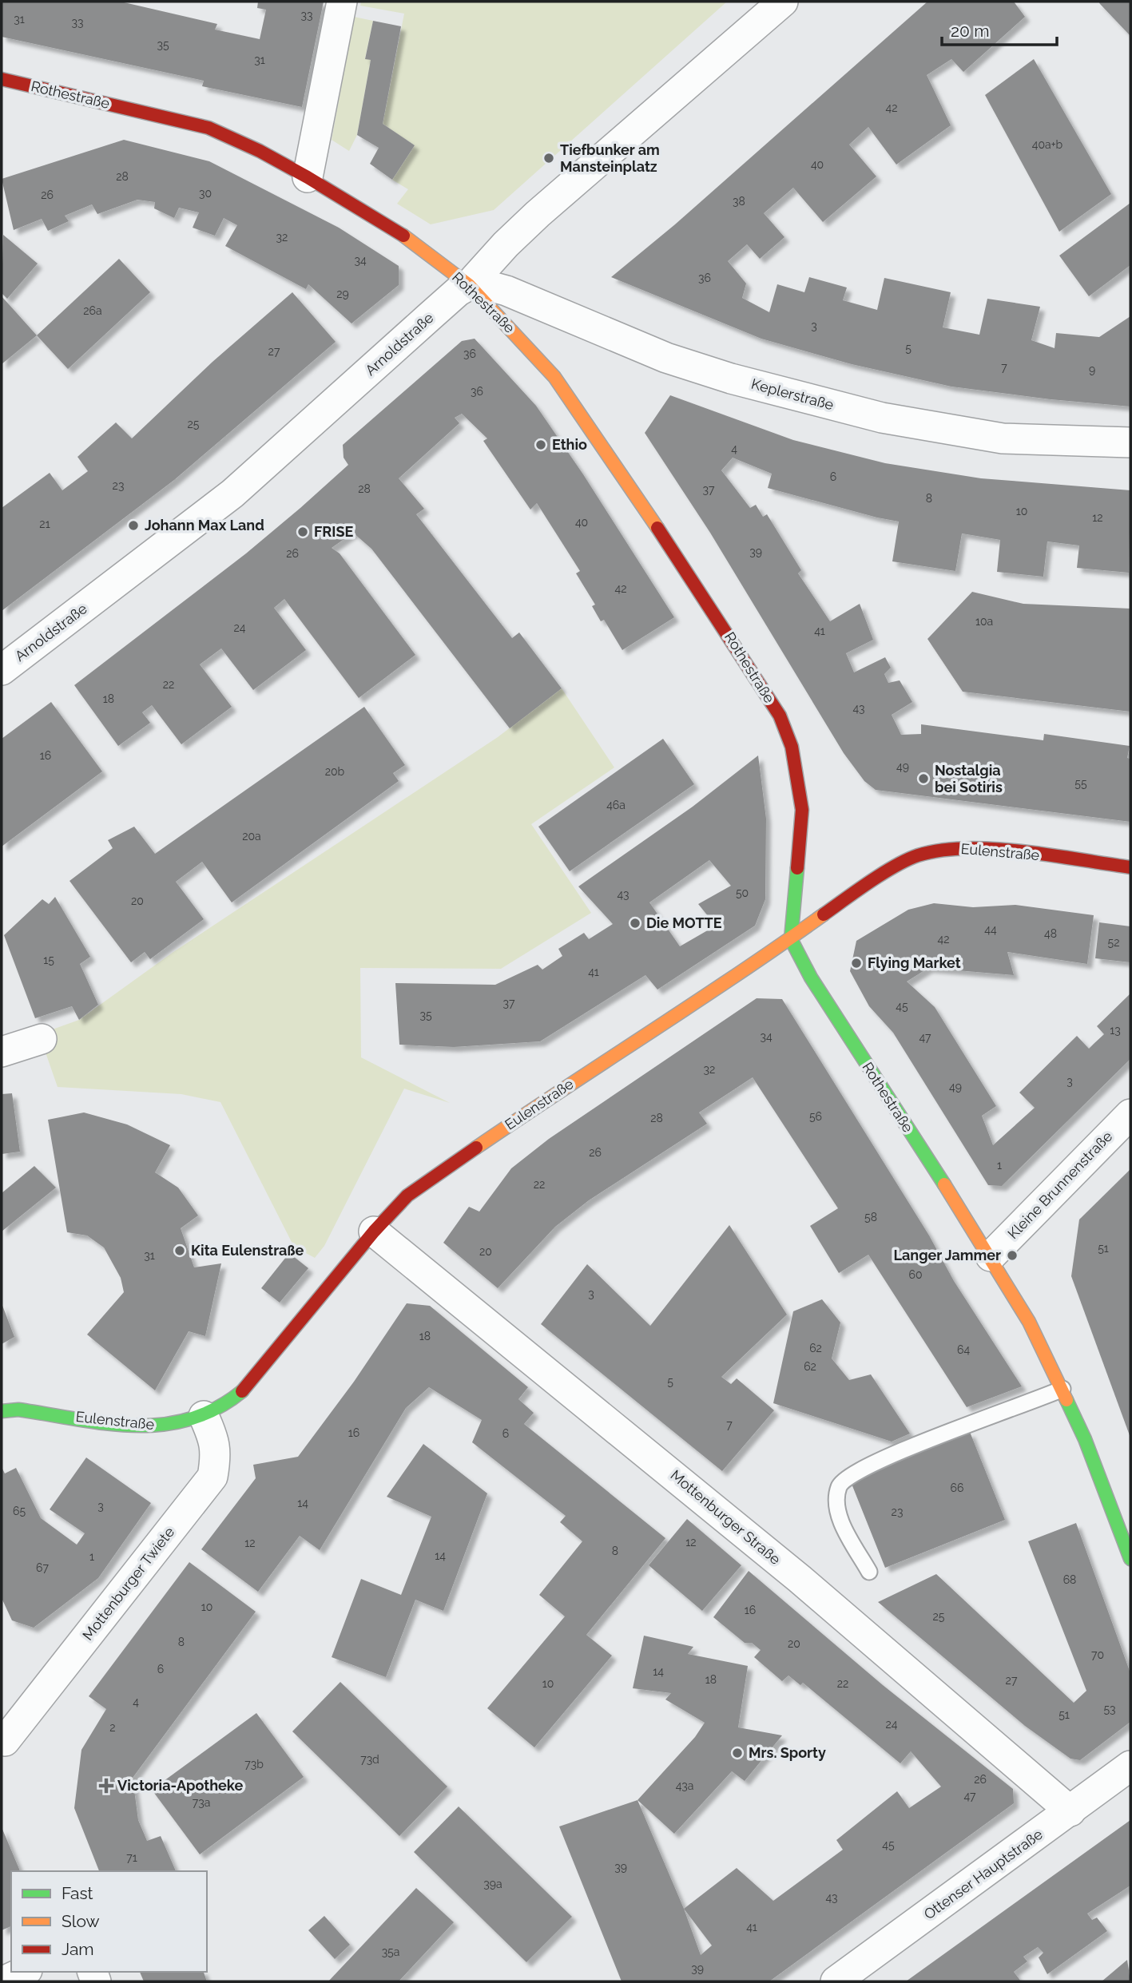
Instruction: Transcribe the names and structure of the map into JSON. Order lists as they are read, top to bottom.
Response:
{
  "streets": {
    "street": [
      "Rothestraße",
      "Arnoldstraße",
      "Keplerstraße",
      "Eulenstraße",
      "Kleine Brunnenstraße",
      "Mottenburger Straße",
      "Mottenburger Twiete",
      "Ottenser Hauptstraße"
    ]
  },
  "crossings": [
    ["Rothestraße", "Arnoldstraße"],
    ["Rothestraße", "Keplerstraße"],
    ["Rothestraße", "Eulenstraße"],
    ["Rothestraße", "Kleine Brunnenstraße"],
    ["Arnoldstraße", "Keplerstraße"],
    ["Eulenstraße", "Mottenburger Straße"],
    ["Eulenstraße", "Mottenburger Twiete"],
    ["Mottenburger Straße", "Ottenser Hauptstraße"]
  ],
  "places": {
    "other": [
      "Tiefbunker am Mansteinplatz",
      "Ethio",
      "Johann Max Land",
      "FRISE",
      "Nostalgia bei Sotiris",
      "Die MOTTE",
      "Flying Market",
      "Kita Eulenstraße",
      "Langer Jammer",
      "Mrs. Sporty"
    ],
    "health": ["Victoria-Apotheke"]
  },
  "house_numbers": [
    "33",
    "31",
    "33",
    "35",
    "31",
    "42",
    "40a+b",
    "40",
    "28",
    "30",
    "26",
    "38",
    "32",
    "34",
    "36",
    "29",
    "26a",
    "3",
    "5",
    "27",
    "36",
    "7",
    "9",
    "36",
    "25",
    "4",
    "6",
    "23",
    "28",
    "37",
    "8",
    "10",
    "12",
    "40",
    "21",
    "39",
    "26",
    "42",
    "10a",
    "24",
    "41",
    "22",
    "18",
    "43",
    "16",
    "49",
    "20b",
    "55",
    "46a",
    "20a",
    "50",
    "43",
    "20",
    "44",
    "48",
    "42",
    "52",
    "15",
    "41",
    "37",
    "45",
    "35",
    "13",
    "34",
    "47",
    "32",
    "3",
    "49",
    "56",
    "28",
    "26",
    "1",
    "22",
    "58",
    "51",
    "20",
    "31",
    "60",
    "3",
    "18",
    "62",
    "64",
    "62",
    "5",
    "7",
    "16",
    "6",
    "66",
    "14",
    "3",
    "65",
    "23",
    "12",
    "12",
    "8",
    "14",
    "1",
    "67",
    "68",
    "10",
    "16",
    "25",
    "8",
    "20",
    "70",
    "6",
    "14",
    "18",
    "27",
    "10",
    "22",
    "4",
    "53",
    "51",
    "24",
    "2",
    "73d",
    "73b",
    "26",
    "43a",
    "47",
    "73a",
    "45",
    "71",
    "39",
    "39a",
    "43",
    "41",
    "35a",
    "39"
  ],
  "legend": ["Fast", "Slow", "Jam"],
  "scale_bar": "20 m"
}
